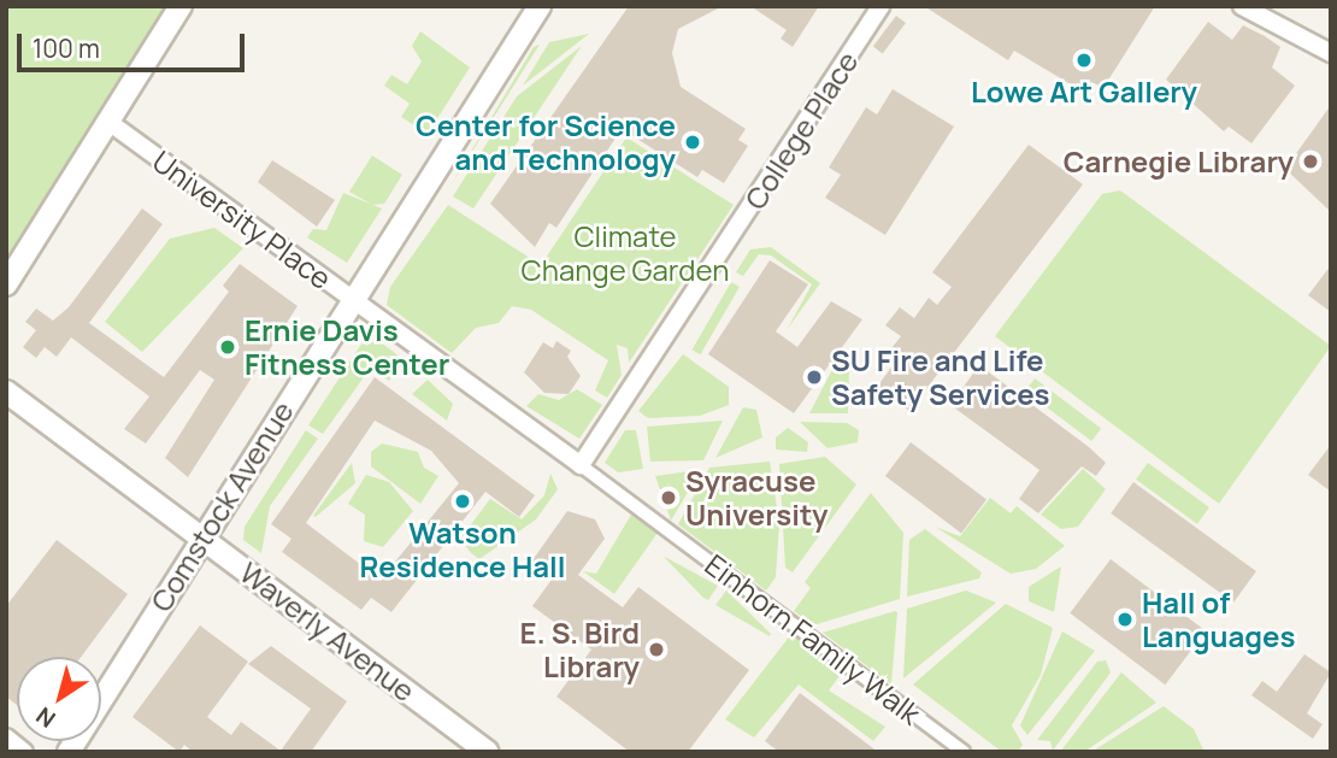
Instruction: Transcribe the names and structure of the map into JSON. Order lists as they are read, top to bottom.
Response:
{
  "streets": {
    "street": [
      "College Place",
      "University Place",
      "Comstock Avenue",
      "Waverly Avenue",
      "Einhorn Family Walk"
    ]
  },
  "crossings": [
    ["College Place", "University Place"],
    ["College Place", "Einhorn Family Walk"],
    ["University Place", "Comstock Avenue"],
    ["University Place", "Einhorn Family Walk"],
    ["Comstock Avenue", "Waverly Avenue"]
  ],
  "parks": ["Climate Change Garden"],
  "places": [
    "Lowe Art Gallery",
    "Center for Science and Technology",
    "Carnegie Library",
    "Ernie Davis Fitness Center",
    "SU Fire and Life Safety Services",
    "Syracuse University",
    "Watson Residence Hall",
    "Hall of Languages",
    "E. S. Bird Library"
  ],
  "scale_bar": "100 m",
  "north": "bottom left"
}
